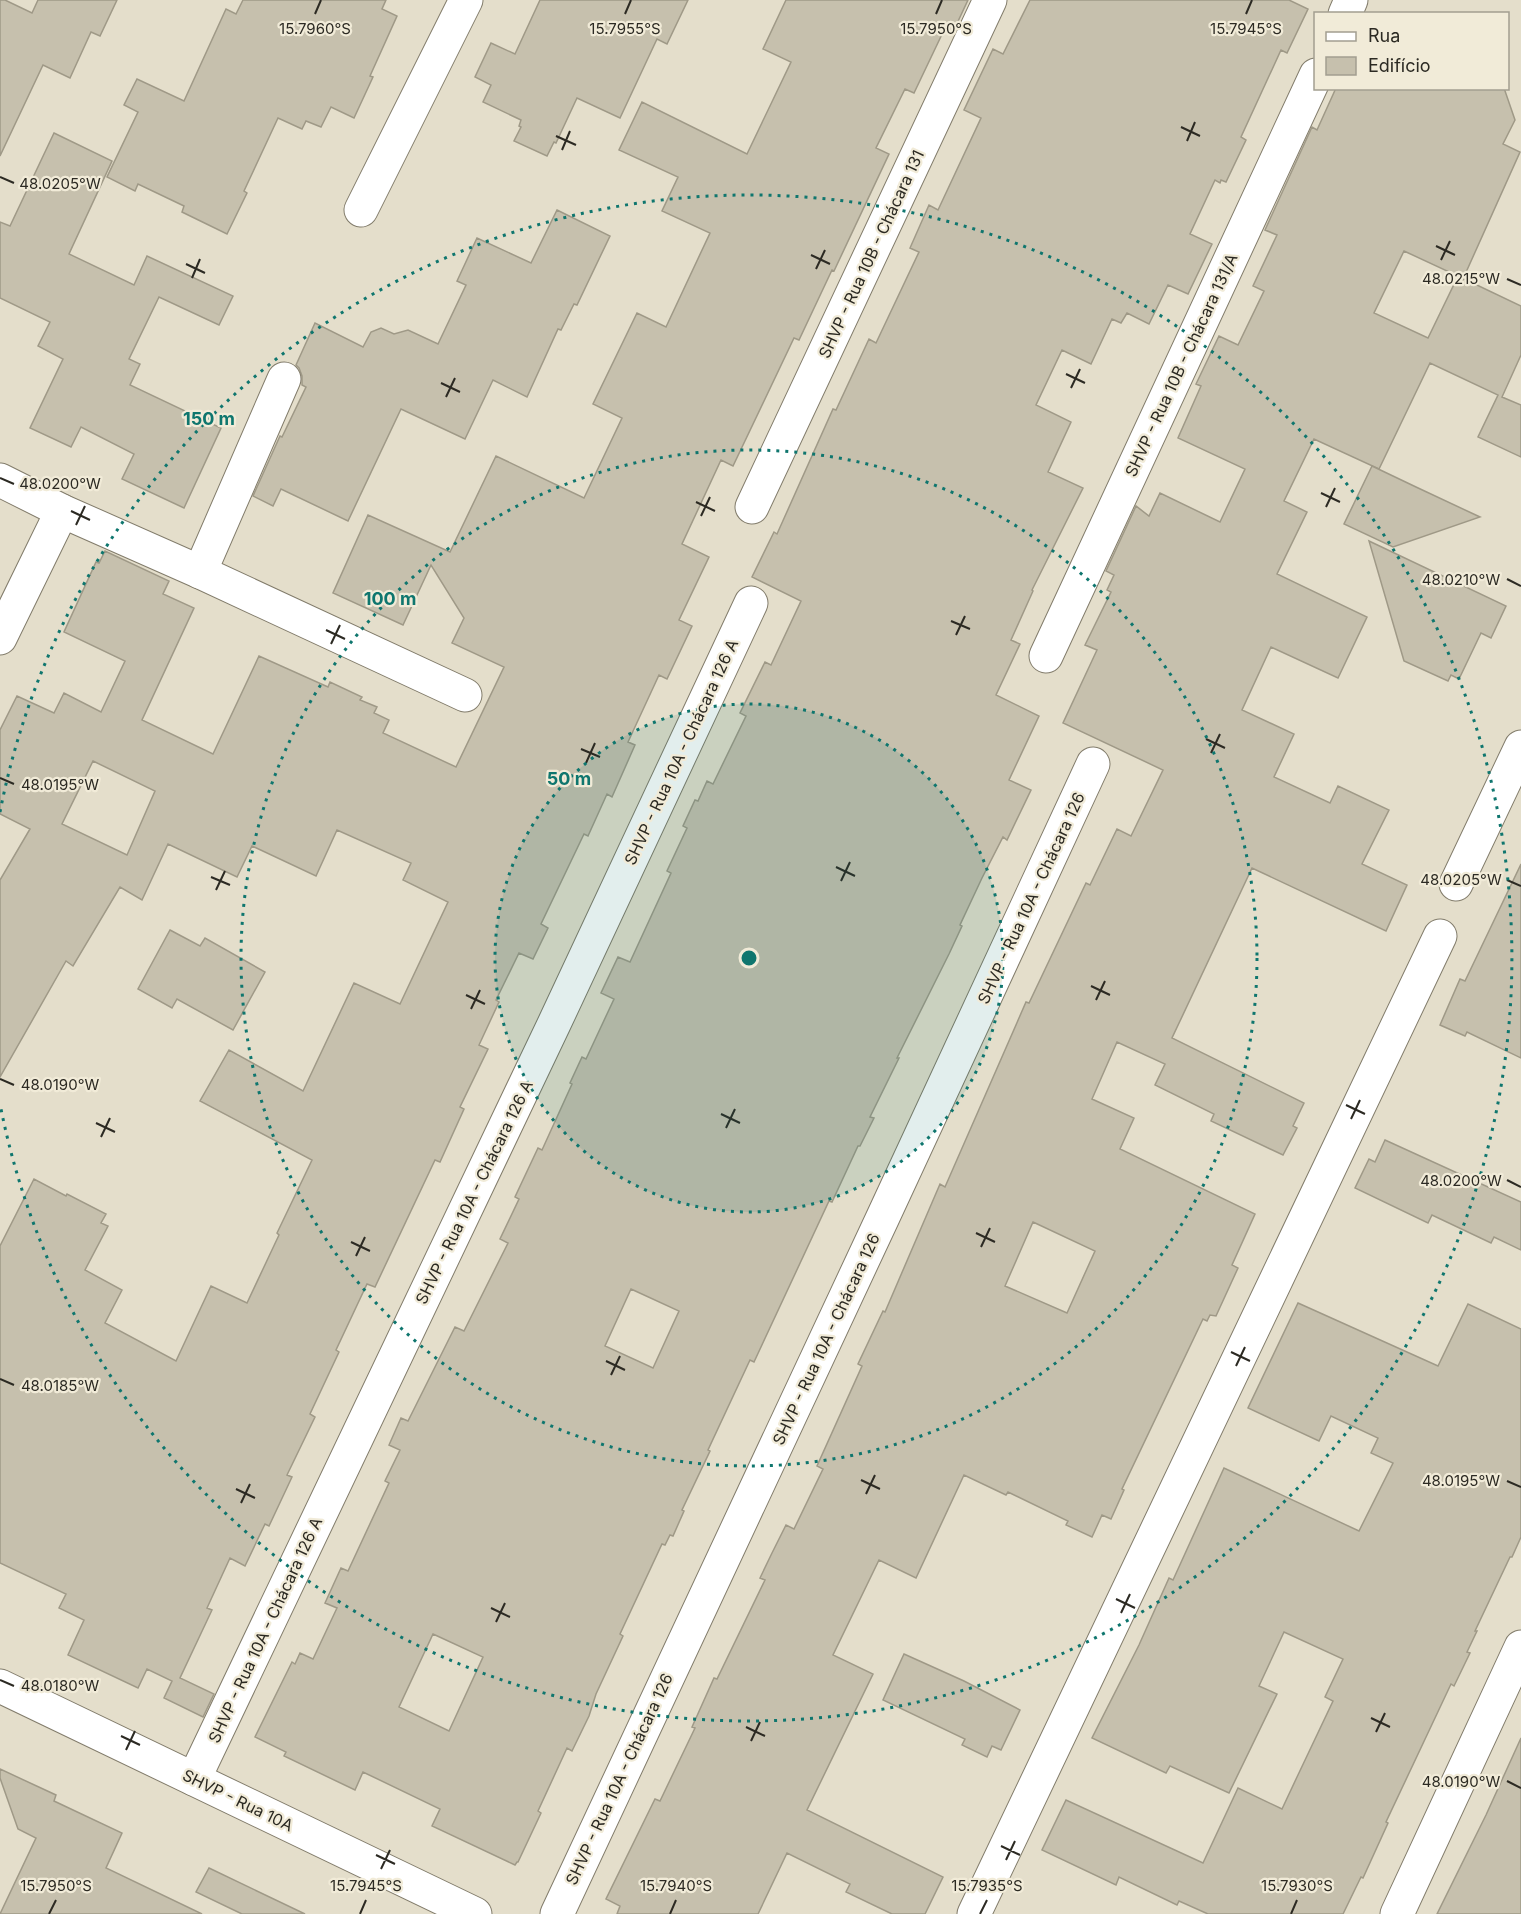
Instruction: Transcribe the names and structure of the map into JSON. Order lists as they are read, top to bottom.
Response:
{
  "streets": {
    "street": [
      "SHVP - Rua 10B - Chácara 131",
      "SHVP - Rua 10B - Chácara 131/A",
      "SHVP - Rua 10A - Chácara 126 A",
      "SHVP - Rua 10A - Chácara 126",
      "SHVP - Rua 10A"
    ]
  },
  "crossings": [
    ["SHVP - Rua 10A - Chácara 126 A", "SHVP - Rua 10A"]
  ],
  "legend": ["Rua", "Edifício"],
  "coordinates": [
    "15.7960°S",
    "15.7955°S",
    "15.7950°S",
    "15.7945°S",
    "48.0205°W",
    "48.0215°W",
    "48.0200°W",
    "48.0210°W",
    "48.0195°W",
    "48.0190°W",
    "48.0185°W",
    "48.0180°W",
    "15.7940°S",
    "15.7935°S",
    "15.7930°S"
  ],
  "rings": ["150 m", "100 m", "50 m"]
}
